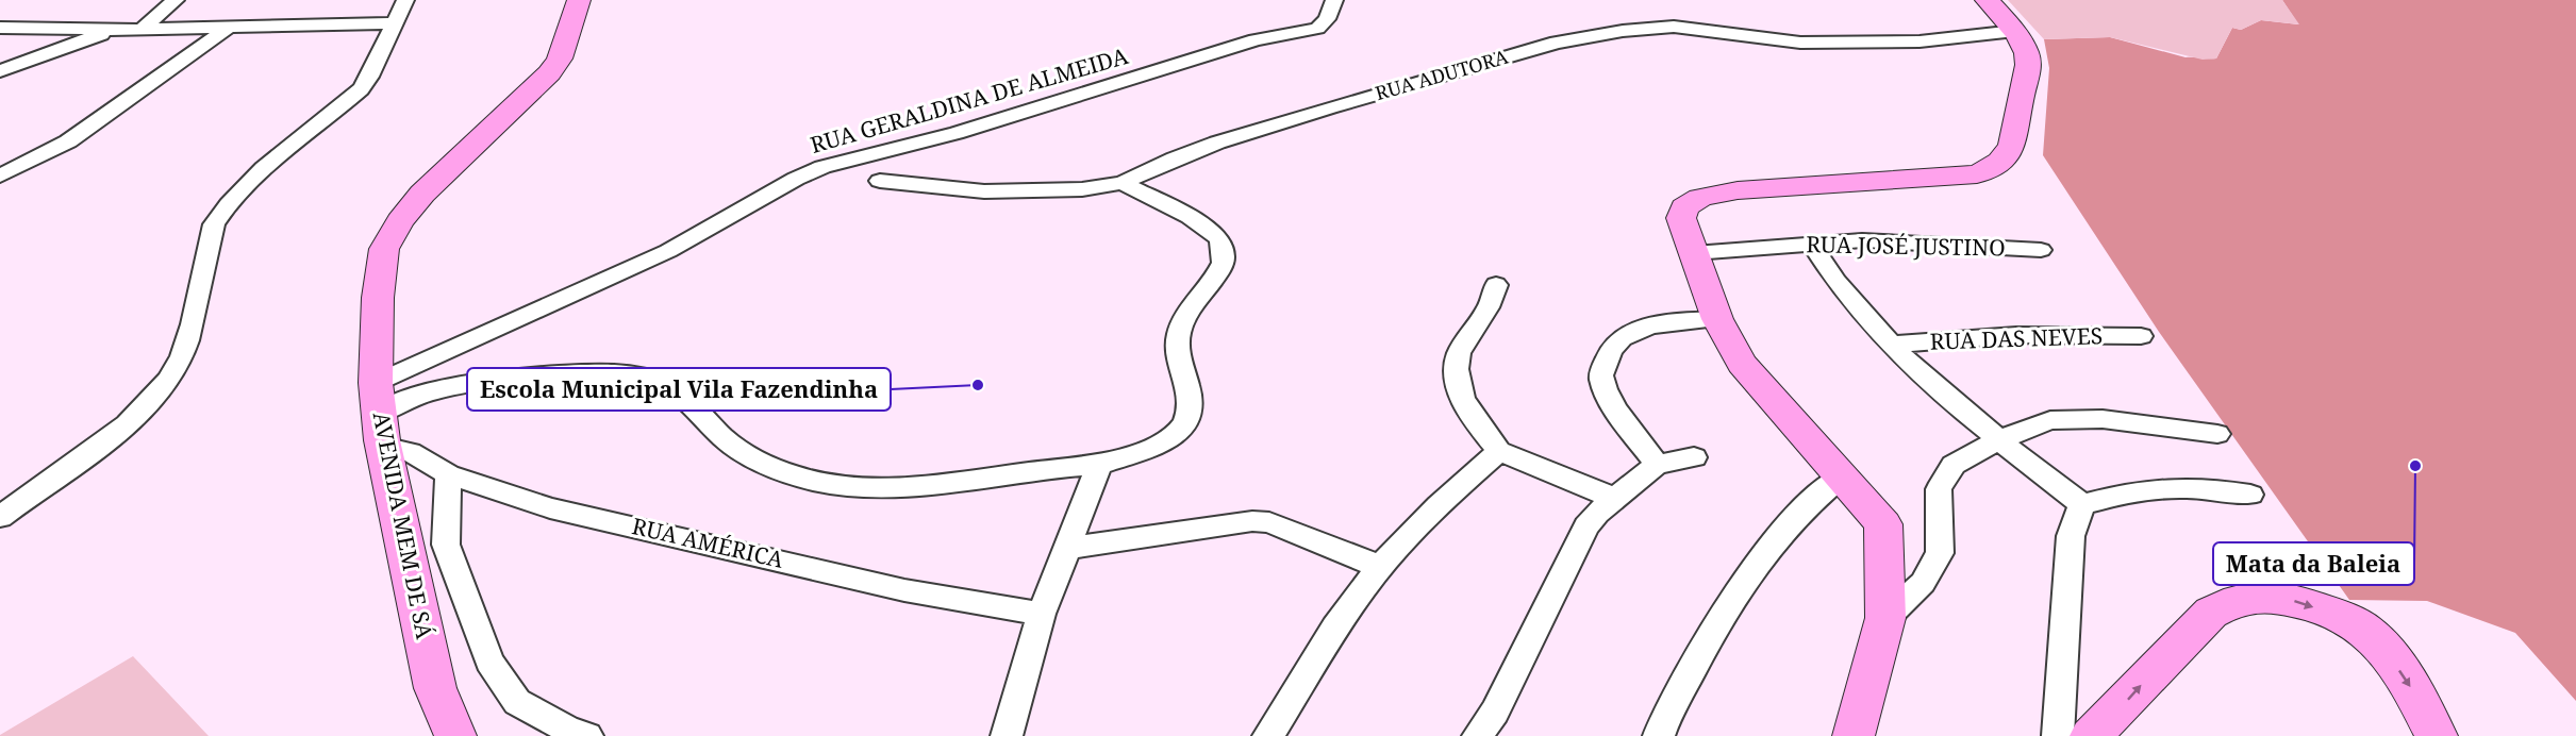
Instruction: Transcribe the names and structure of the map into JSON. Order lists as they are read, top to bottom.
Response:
{
  "streets": {
    "street": [
      "RUA ADUTORA",
      "RUA GERALDINA DE ALMEIDA",
      "RUA JOSÉ JUSTINO",
      "RUA DAS NEVES",
      "AVENIDA MEM DE SÁ",
      "RUA AMÉRICA"
    ]
  },
  "crossings": [
    ["RUA GERALDINA DE ALMEIDA", "AVENIDA MEM DE SÁ"],
    ["AVENIDA MEM DE SÁ", "RUA AMÉRICA"]
  ],
  "places": ["Escola Municipal Vila Fazendinha", "Mata da Baleia"]
}
